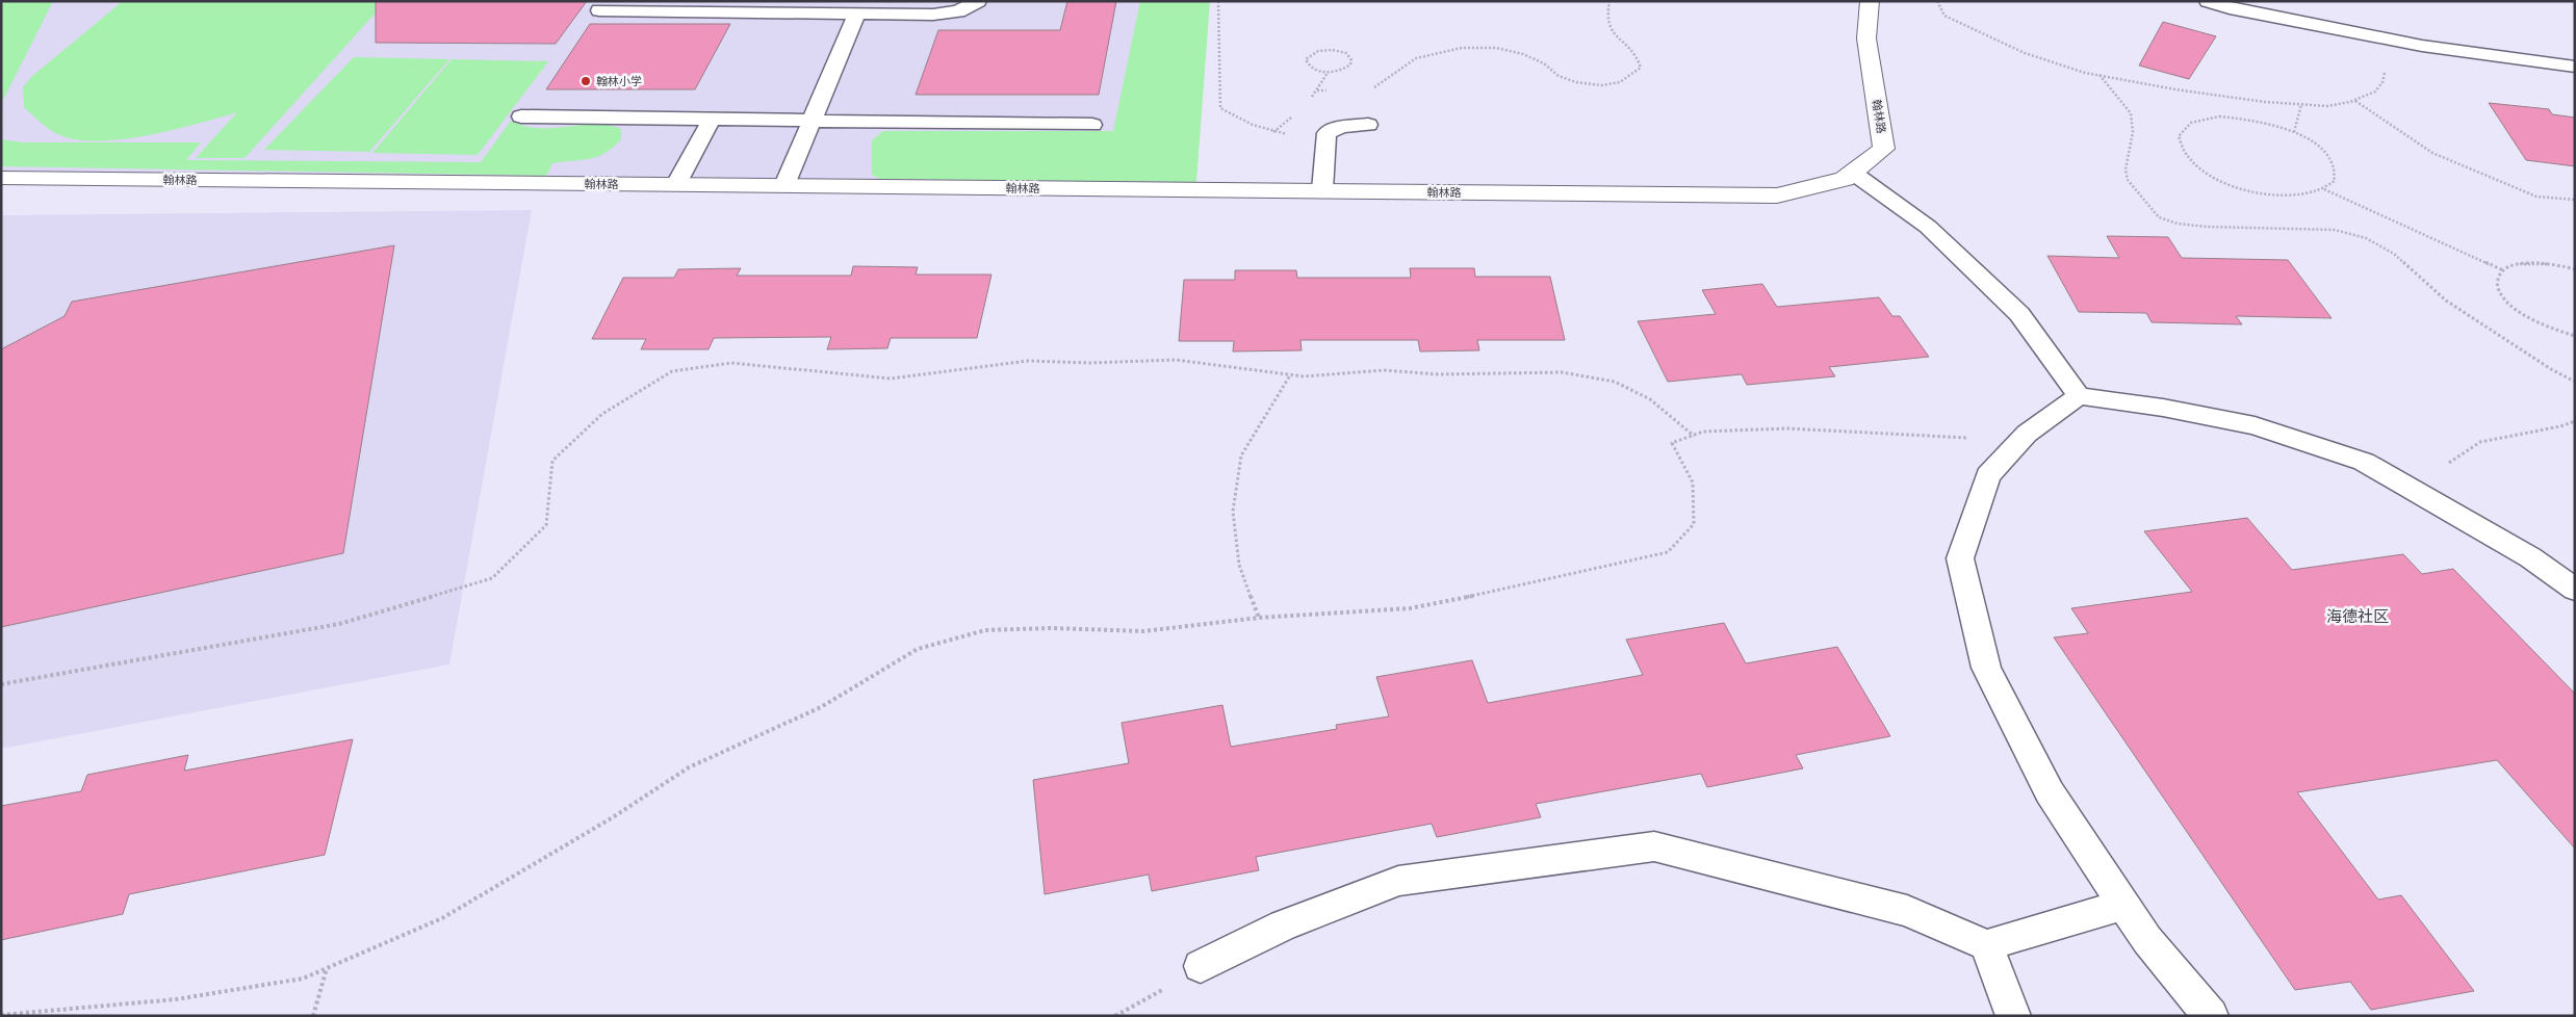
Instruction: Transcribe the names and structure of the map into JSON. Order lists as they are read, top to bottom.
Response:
{
  "streets": {
    "main road": ["翰林路"]
  },
  "districts": ["海德社区"],
  "places": ["翰林小学"]
}
